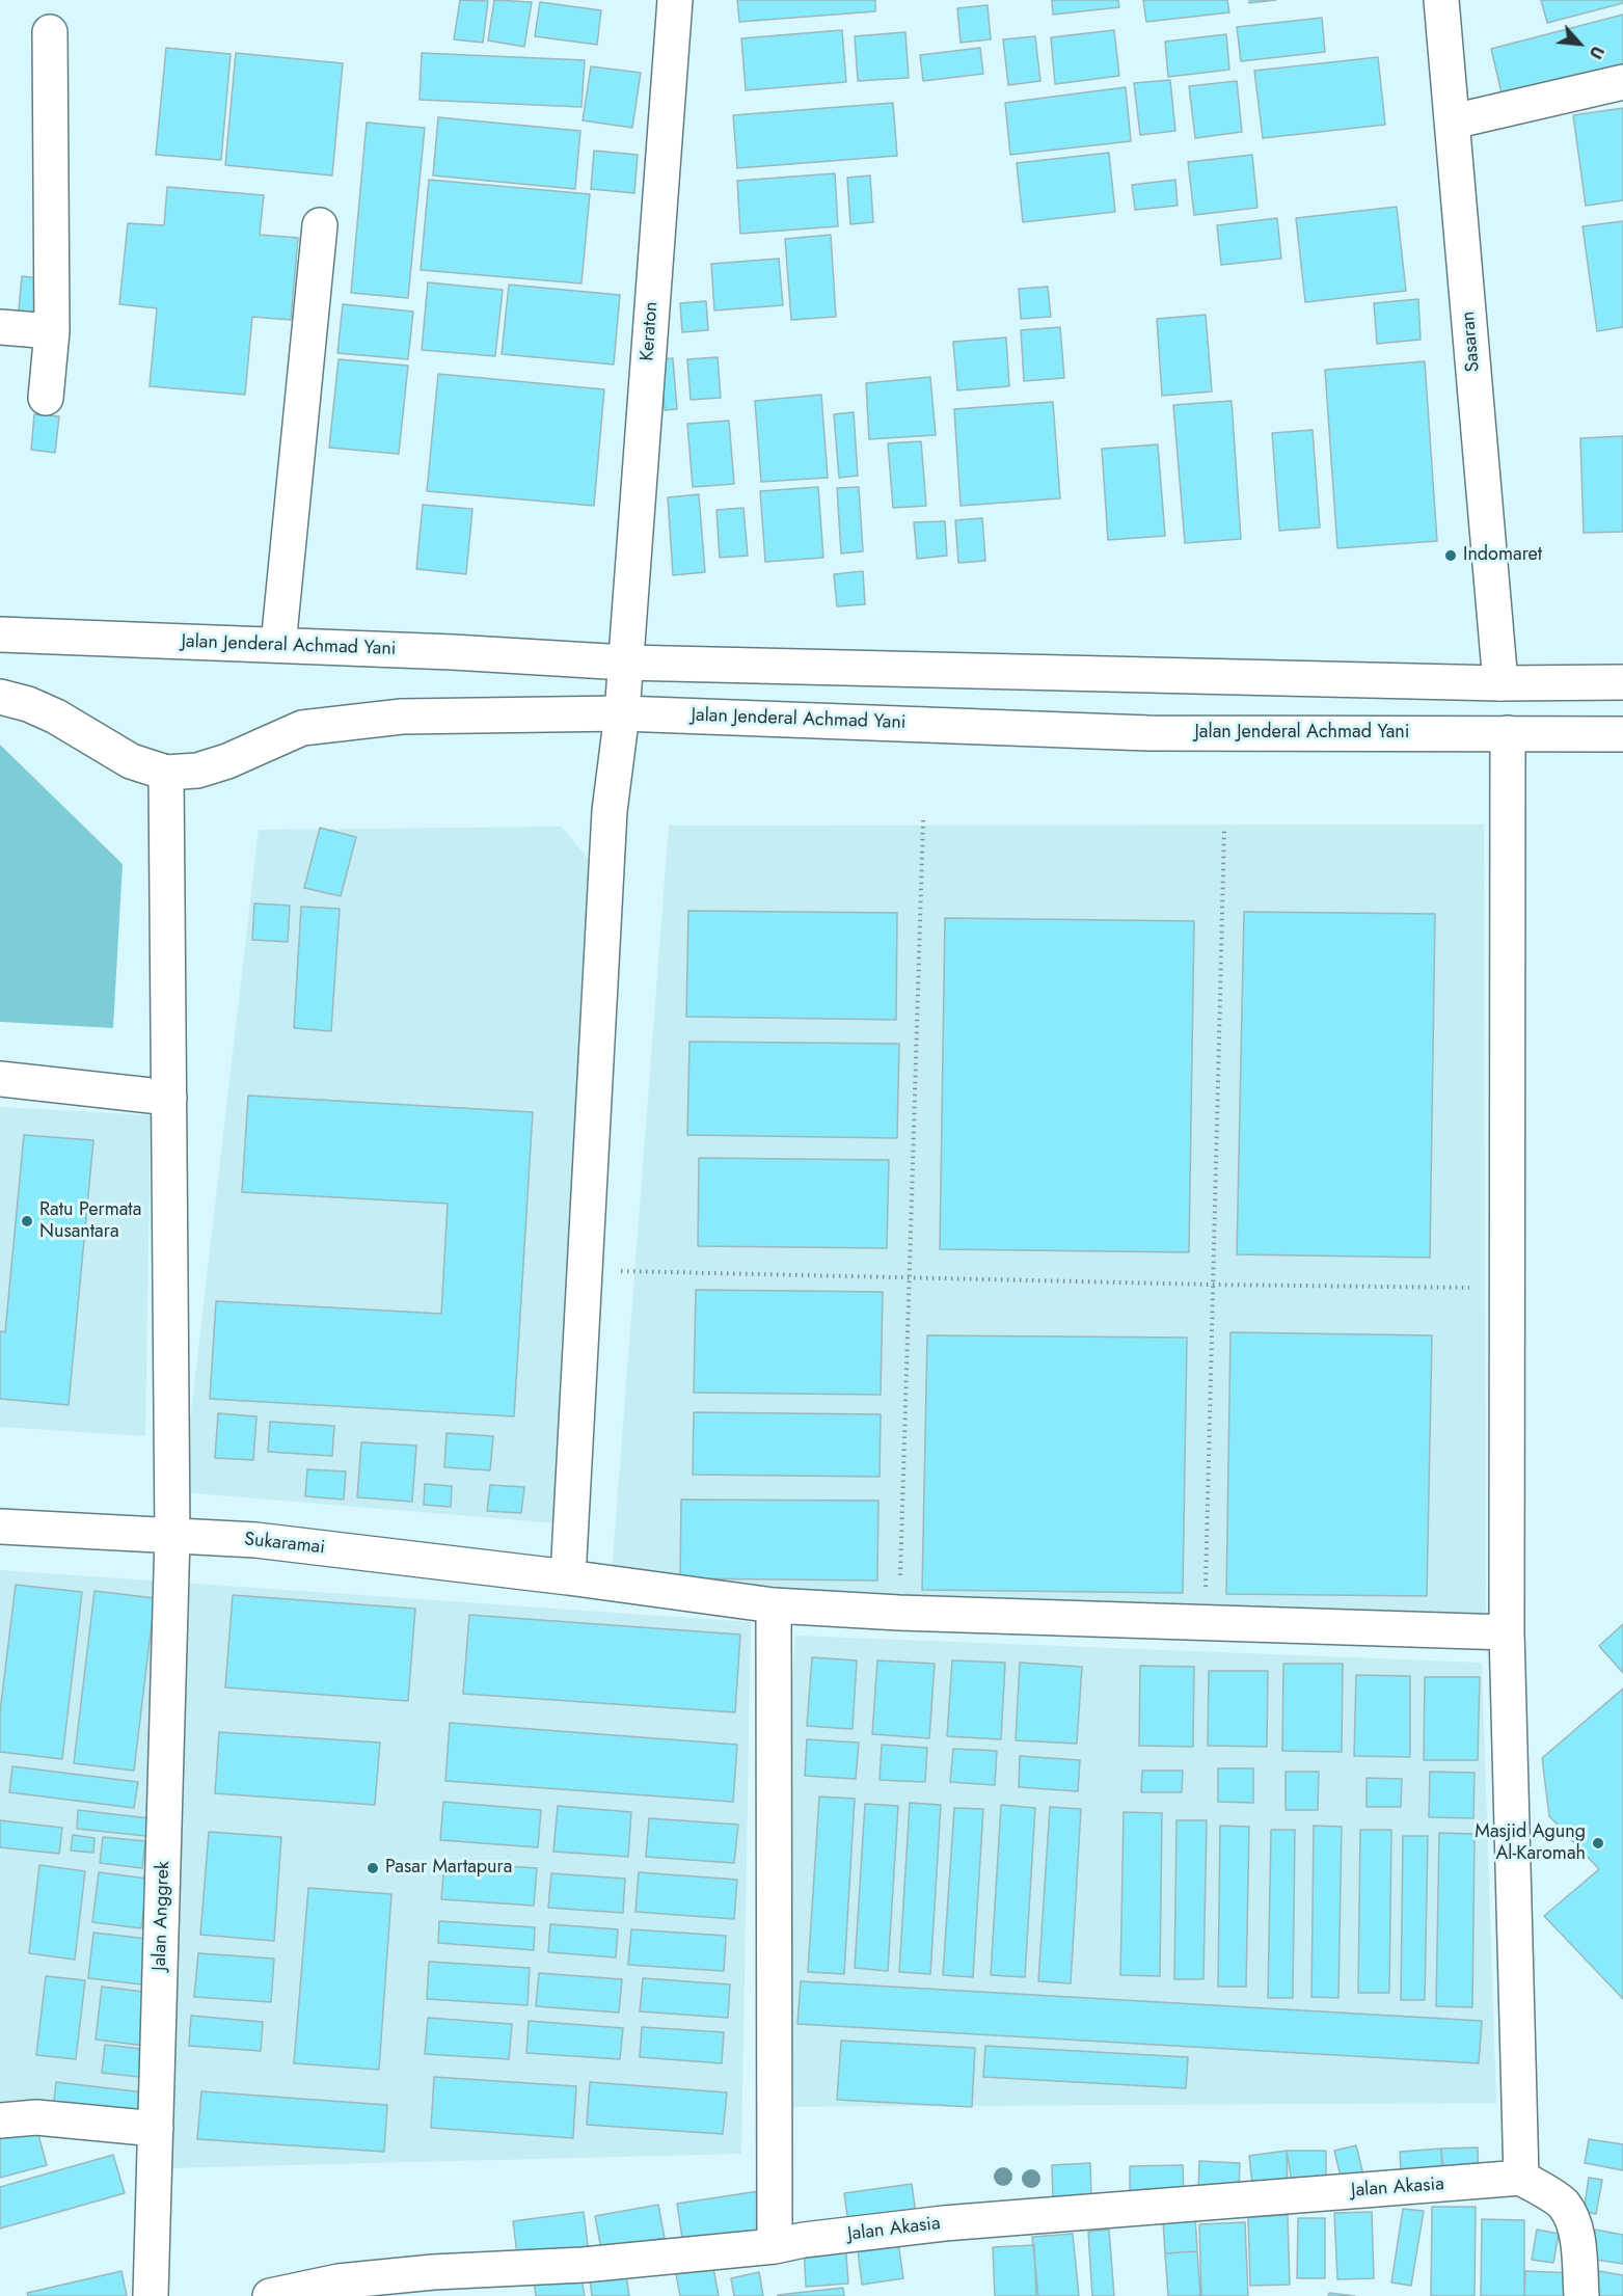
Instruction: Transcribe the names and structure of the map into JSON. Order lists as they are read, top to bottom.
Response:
{
  "streets": {
    "main road": [
      "Keraton",
      "Sasaran",
      "Jalan Jenderal Achmad Yani",
      "Sukaramai",
      "Jalan Anggrek",
      "Jalan Akasia"
    ]
  },
  "crossings": [
    ["Keraton", "Jalan Jenderal Achmad Yani"],
    ["Keraton", "Sukaramai"],
    ["Sasaran", "Jalan Jenderal Achmad Yani"],
    ["Jalan Jenderal Achmad Yani", "Jalan Anggrek"],
    ["Sukaramai", "Jalan Anggrek"]
  ],
  "places": [
    "Indomaret",
    "Ratu Permata Nusantara",
    "Masjid Agung Al-Karomah",
    "Pasar Martapura"
  ],
  "north": "bottom right"
}
